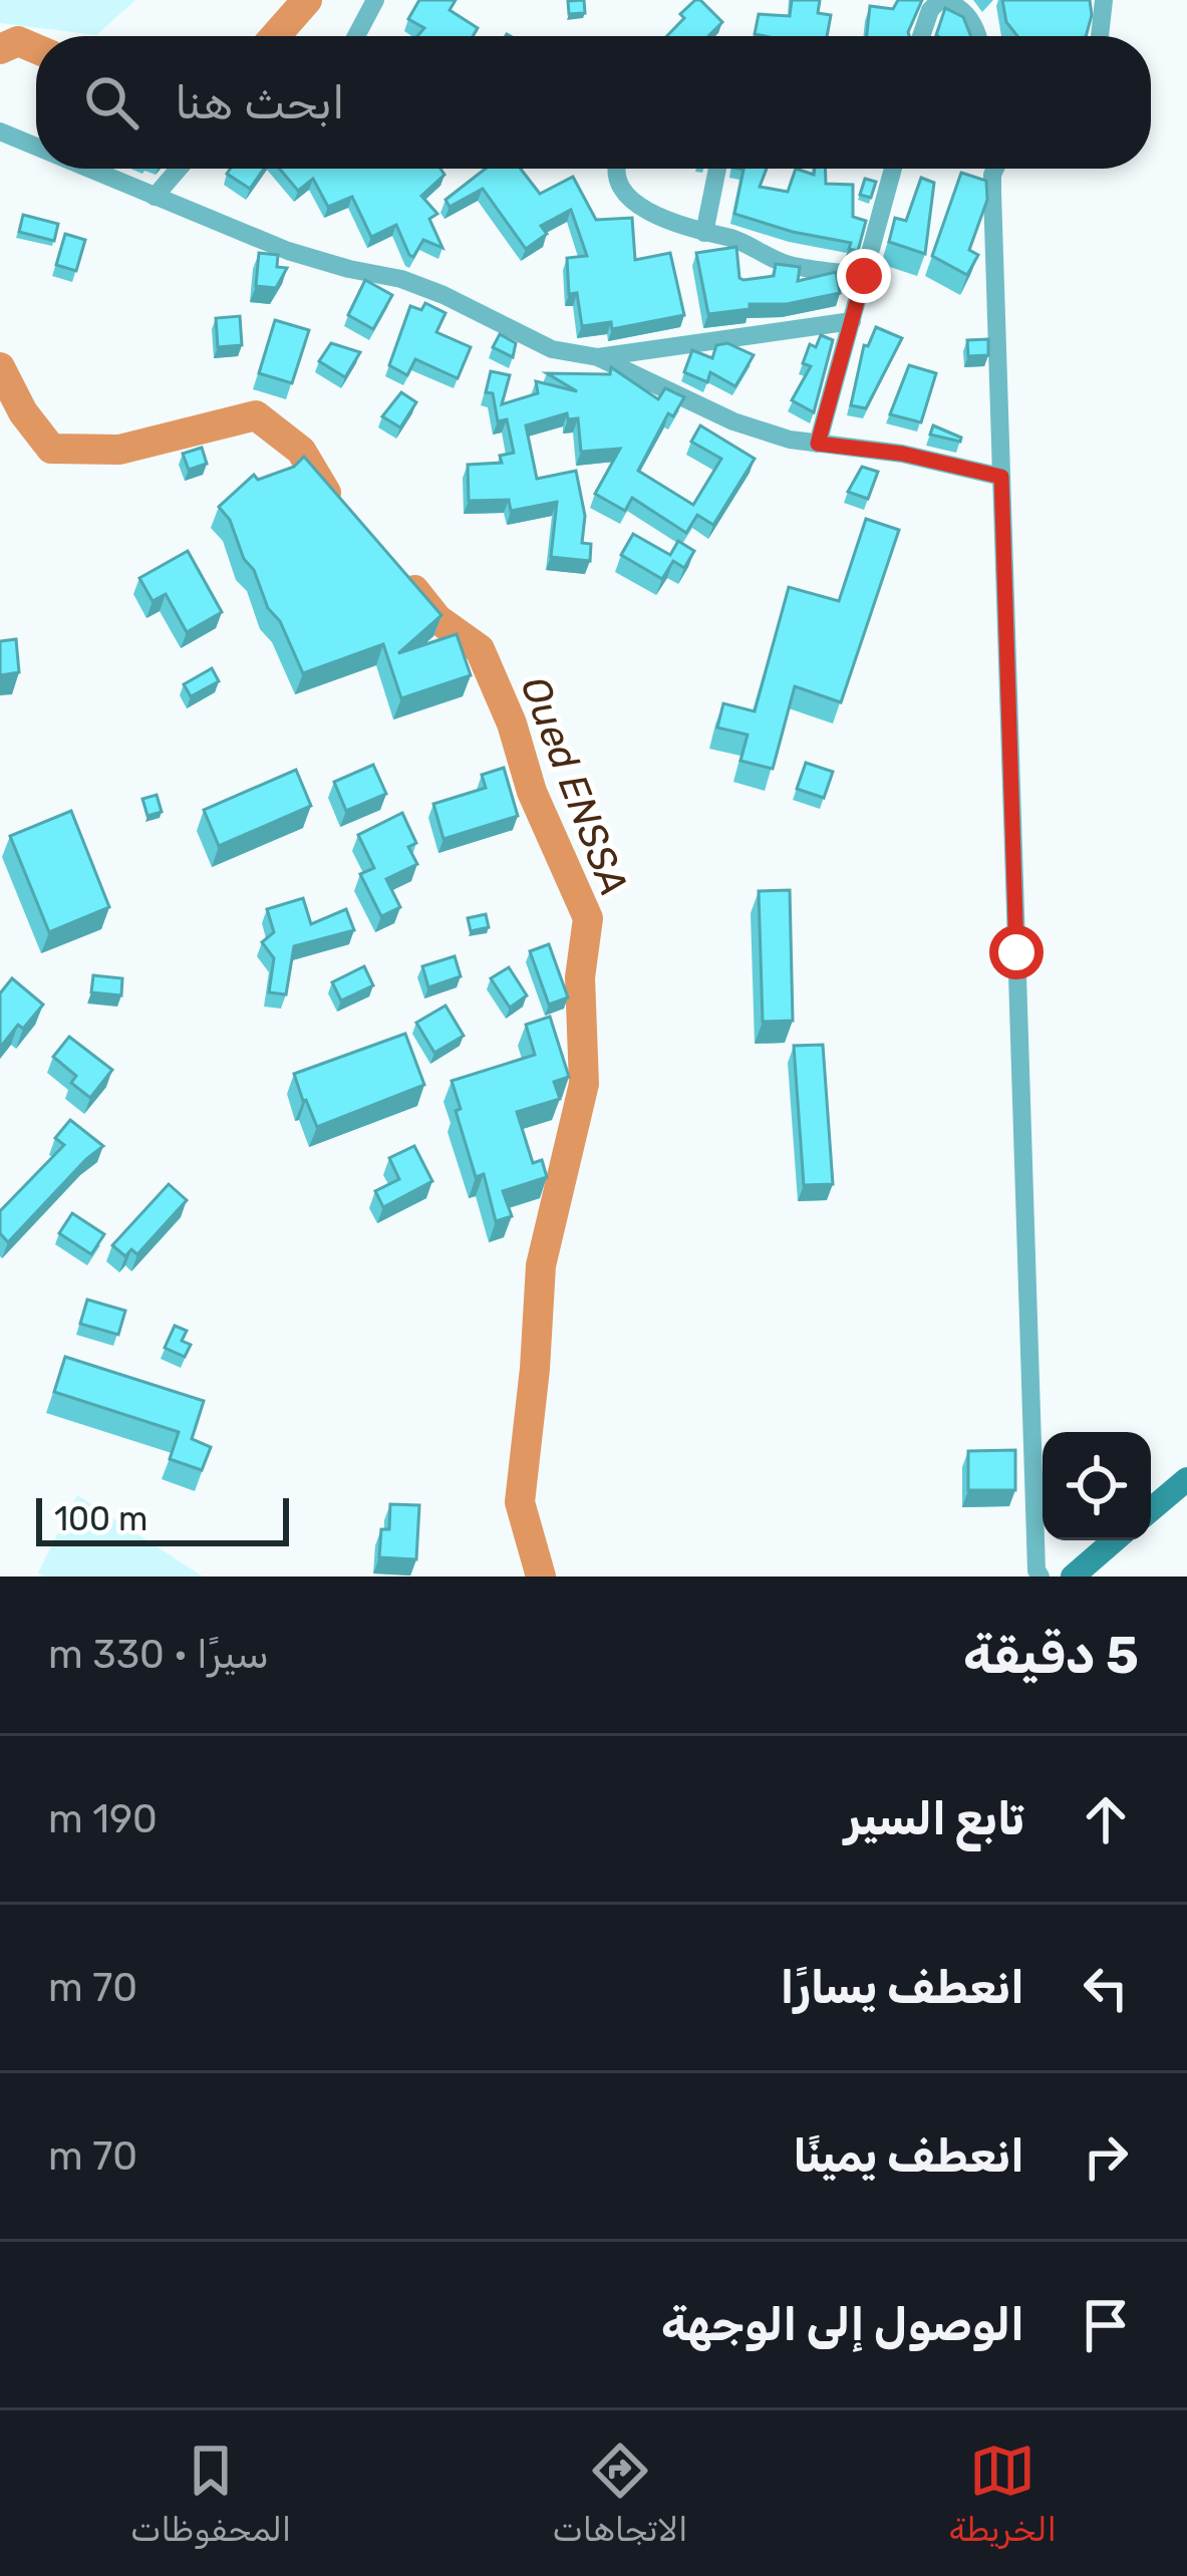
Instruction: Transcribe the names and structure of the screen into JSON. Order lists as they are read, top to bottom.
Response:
{
  "water": ["Oued ENSSA"],
  "scale_bar": "100 m",
  "page": {
    "search": "ابحث هنا",
    "scale": "100 m",
    "heading": ["5 دقيقة", "سيرًا · 330 m"],
    "list": [
      ["تابع السير", "190 m"],
      ["انعطف يسارًا", "70 m"],
      ["انعطف يمينًا", "70 m"],
      "الوصول إلى الوجهة"
    ],
    "nav": ["الخريطة", "الاتجاهات", "المحفوظات"]
  }
}
